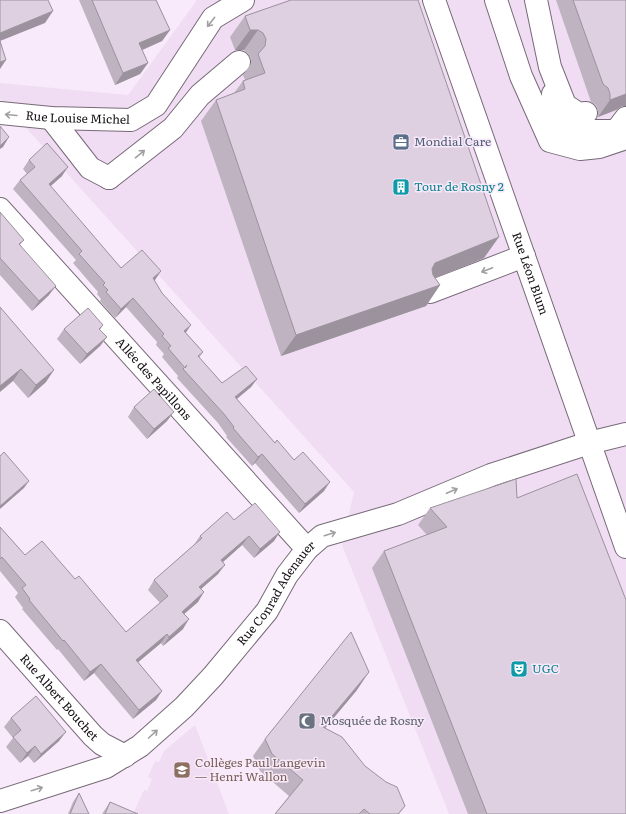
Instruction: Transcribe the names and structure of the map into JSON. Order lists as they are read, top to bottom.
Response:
{
  "streets": {
    "street": [
      "Rue Louise Michel",
      "Rue Léon Blum",
      "Allée des Papillons",
      "Rue Conrad Adenauer",
      "Rue Albert Bouchet"
    ]
  },
  "crossings": [
    ["Rue Léon Blum", "Rue Conrad Adenauer"],
    ["Allée des Papillons", "Rue Conrad Adenauer"],
    ["Rue Conrad Adenauer", "Rue Albert Bouchet"]
  ],
  "one_way": ["Rue Conrad Adenauer"],
  "places": {
    "office": ["Mondial Care"],
    "building": ["Tour de Rosny 2"],
    "theatre": ["UGC"],
    "mosque": ["Mosquée de Rosny"],
    "school or university": ["Collèges Paul Langevin — Henri Wallon"]
  }
}
